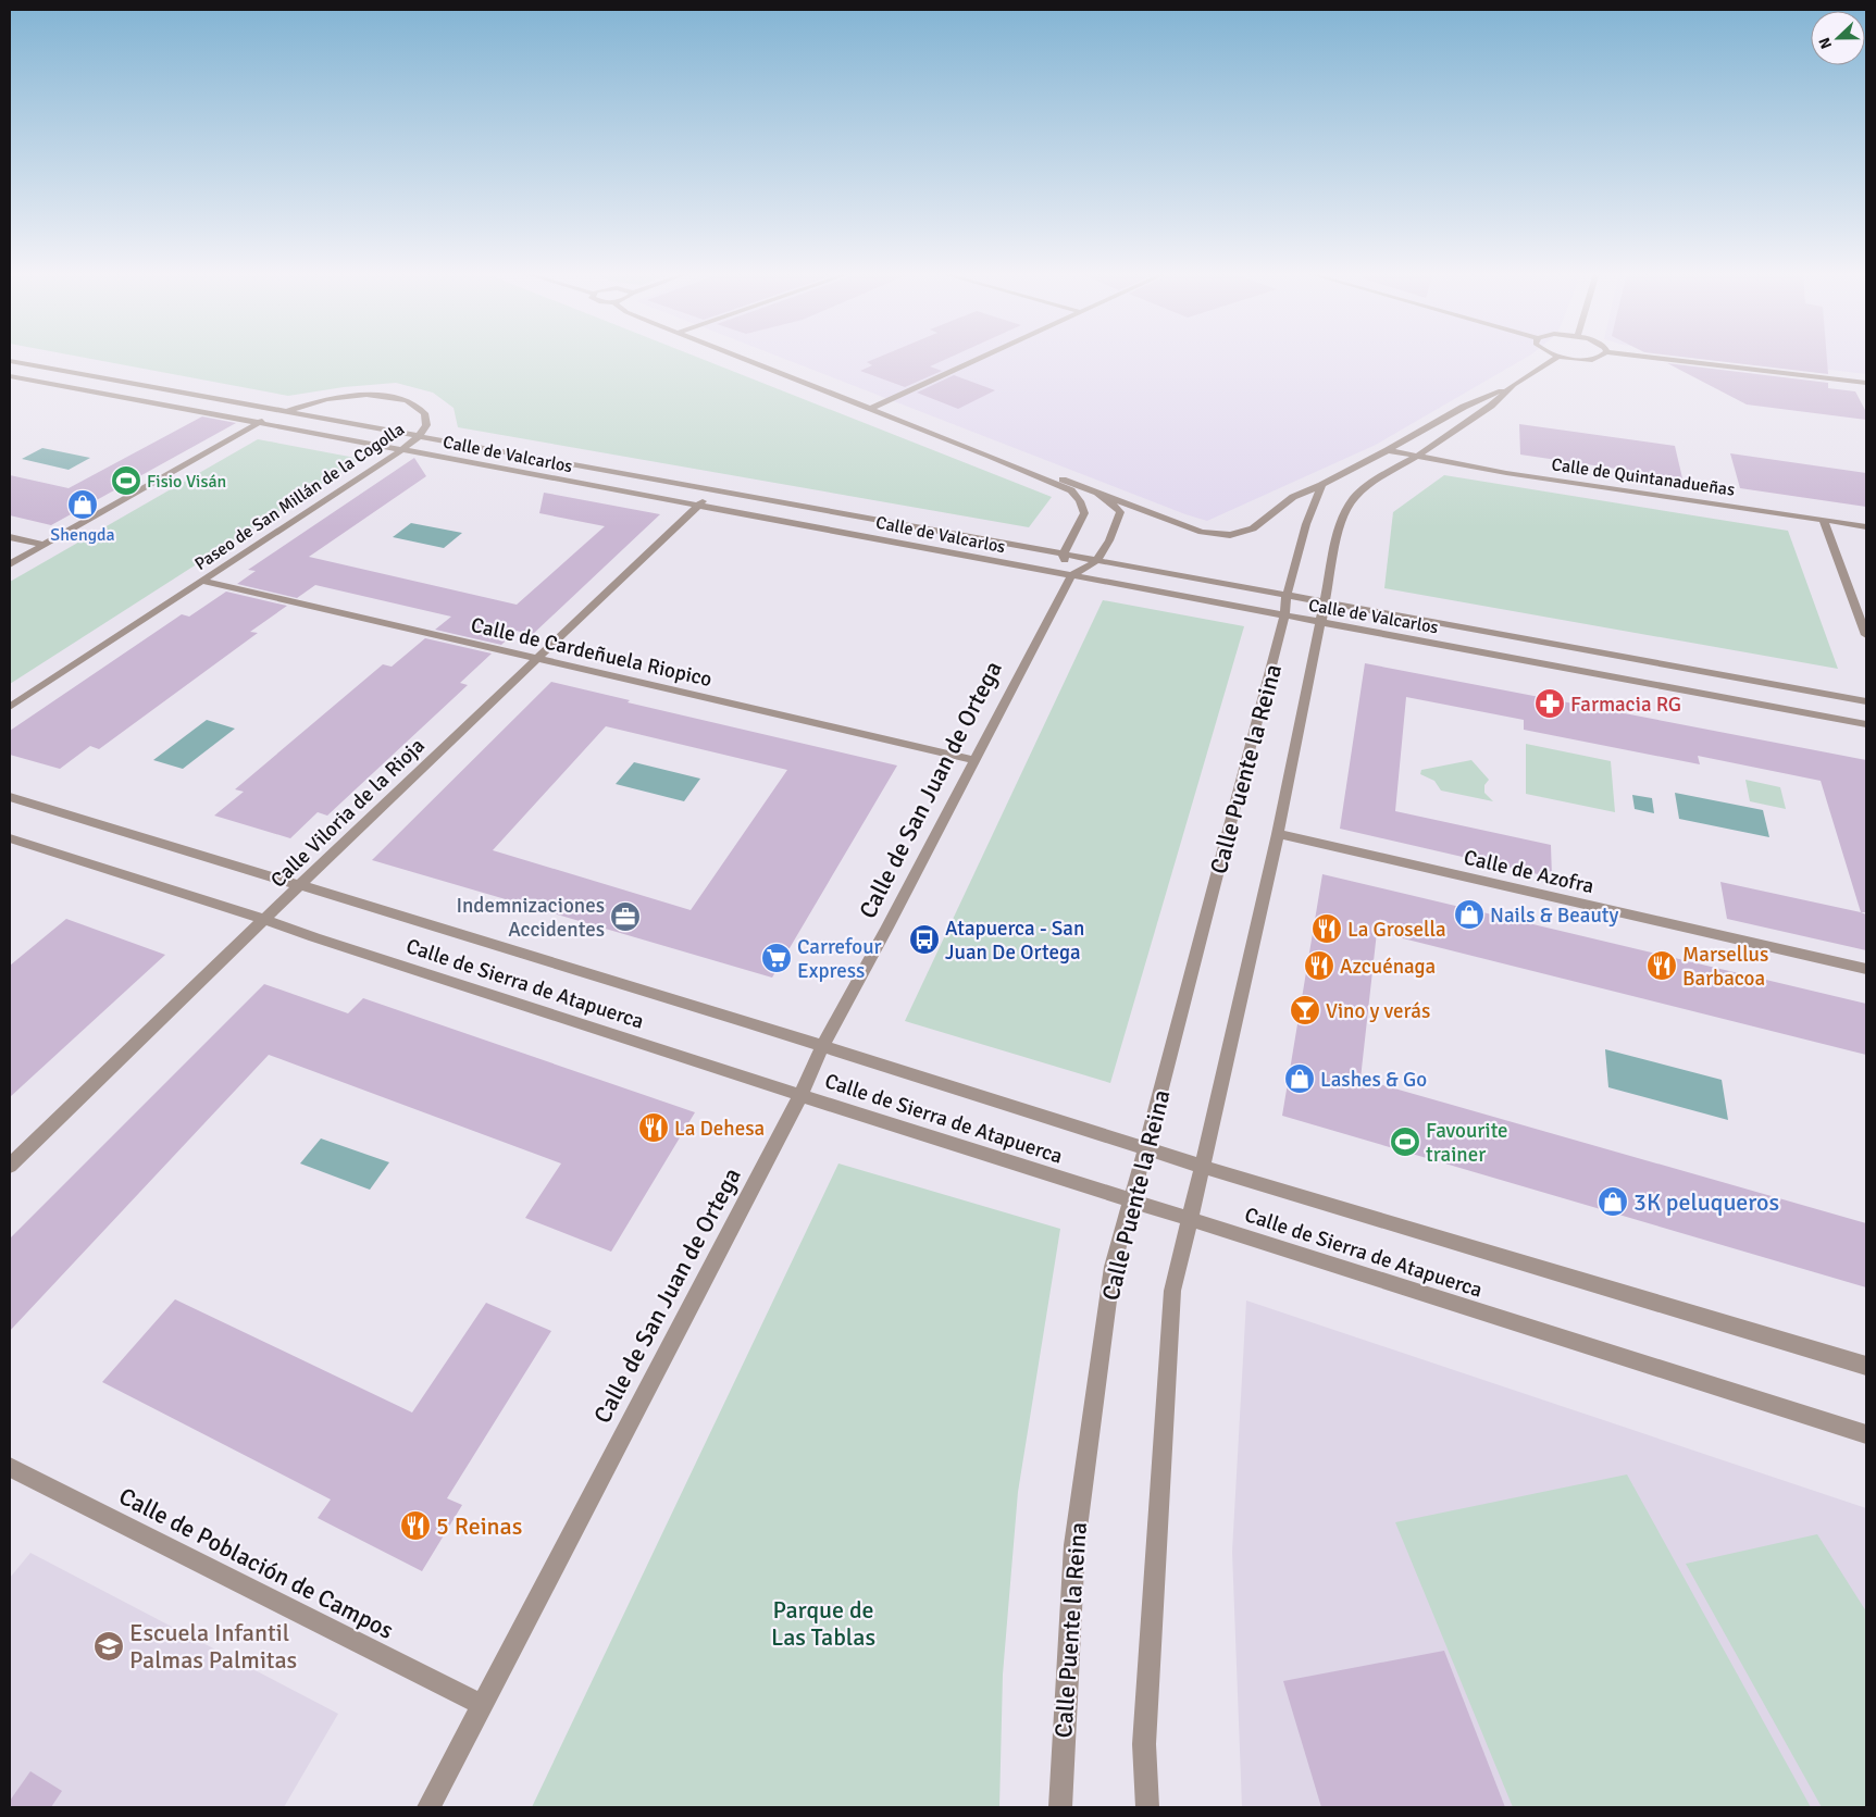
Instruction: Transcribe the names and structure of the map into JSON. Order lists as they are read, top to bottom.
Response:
{
  "streets": {
    "street": [
      "Calle de Valcarlos",
      "Calle de Quintanadueñas",
      "Paseo de San Millán de la Cogolla",
      "Calle de Cardeñuela Riopico",
      "Calle Puente la Reina",
      "Calle de San Juan de Ortega",
      "Calle Viloria de la Rioja",
      "Calle de Azofra",
      "Calle de Sierra de Atapuerca",
      "Calle de Población de Campos"
    ]
  },
  "crossings": [
    ["Calle de Valcarlos", "Paseo de San Millán de la Cogolla"],
    ["Calle de Valcarlos", "Calle Puente la Reina"],
    ["Calle de Valcarlos", "Calle de San Juan de Ortega"],
    ["Calle de Valcarlos", "Calle Viloria de la Rioja"],
    ["Calle de Quintanadueñas", "Calle Puente la Reina"],
    ["Paseo de San Millán de la Cogolla", "Calle de Cardeñuela Riopico"],
    ["Calle de Cardeñuela Riopico", "Calle de San Juan de Ortega"],
    ["Calle de Cardeñuela Riopico", "Calle Viloria de la Rioja"],
    ["Calle Puente la Reina", "Calle de Azofra"],
    ["Calle Puente la Reina", "Calle de Sierra de Atapuerca"],
    ["Calle de San Juan de Ortega", "Calle de Sierra de Atapuerca"],
    ["Calle de San Juan de Ortega", "Calle de Población de Campos"],
    ["Calle Viloria de la Rioja", "Calle de Sierra de Atapuerca"]
  ],
  "parks": ["Parque de Las Tablas"],
  "places": {
    "sports": ["Fisio Visán", "Favourite trainer"],
    "shop": [
      "Shengda",
      "Nails & Beauty",
      "Lashes & Go",
      "3K peluqueros"
    ],
    "pharmacy": ["Farmacia RG"],
    "office": ["Indemnizaciones Accidentes"],
    "restaurant": [
      "La Grosella",
      "Azcuénaga",
      "Marsellus Barbacoa",
      "La Dehesa",
      "5 Reinas"
    ],
    "bus stop": ["Atapuerca - San Juan De Ortega"],
    "supermarket": ["Carrefour Express"],
    "bar": ["Vino y verás"],
    "school or university": ["Escuela Infantil Palmas Palmitas"]
  },
  "north": "left"
}
